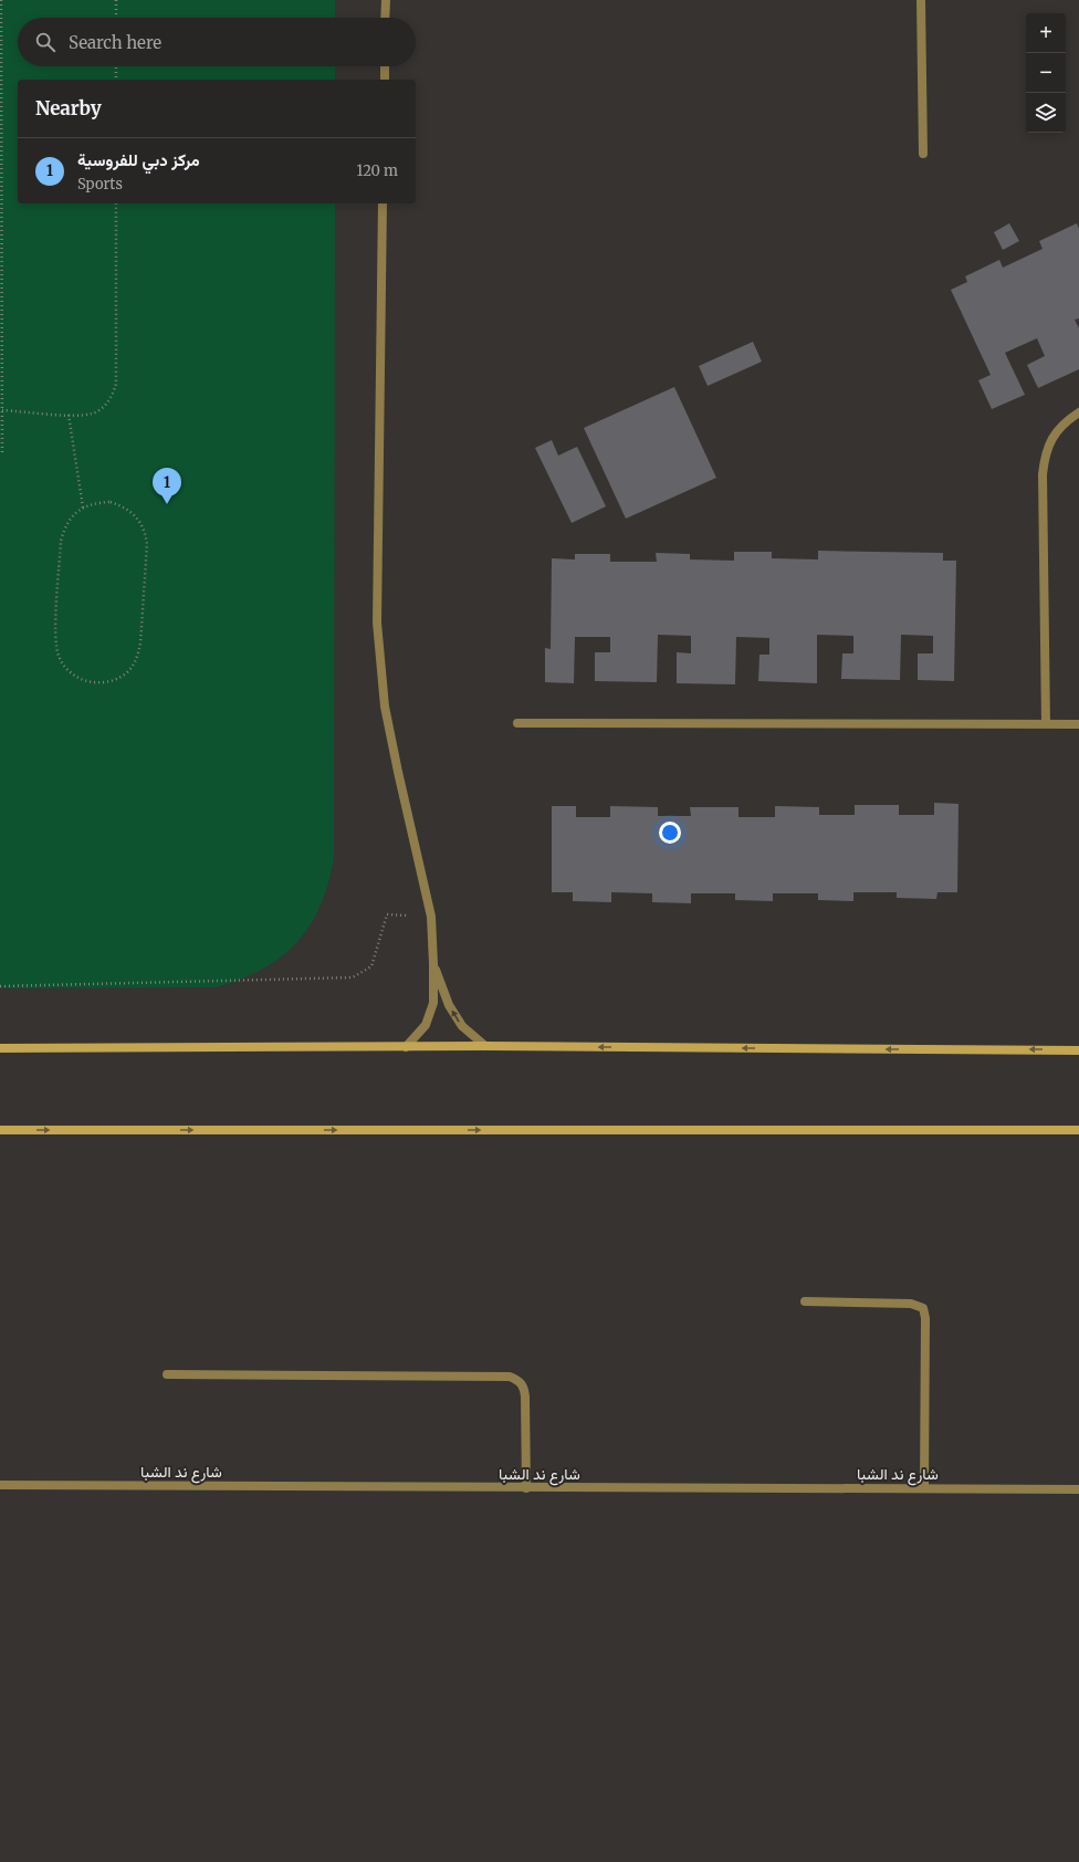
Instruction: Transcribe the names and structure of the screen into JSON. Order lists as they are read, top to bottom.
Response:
{
  "streets": {
    "street": ["شارع ند الشبا"]
  },
  "page": {
    "map_buttons": ["+", "−"],
    "search": "Search here",
    "heading": "Nearby",
    "list": [
      {
        "mark": "1",
        "name": "مركز دبي للفروسية",
        "note": "Sports",
        "value": "120 m"
      }
    ],
    "pins": "1"
  }
}
